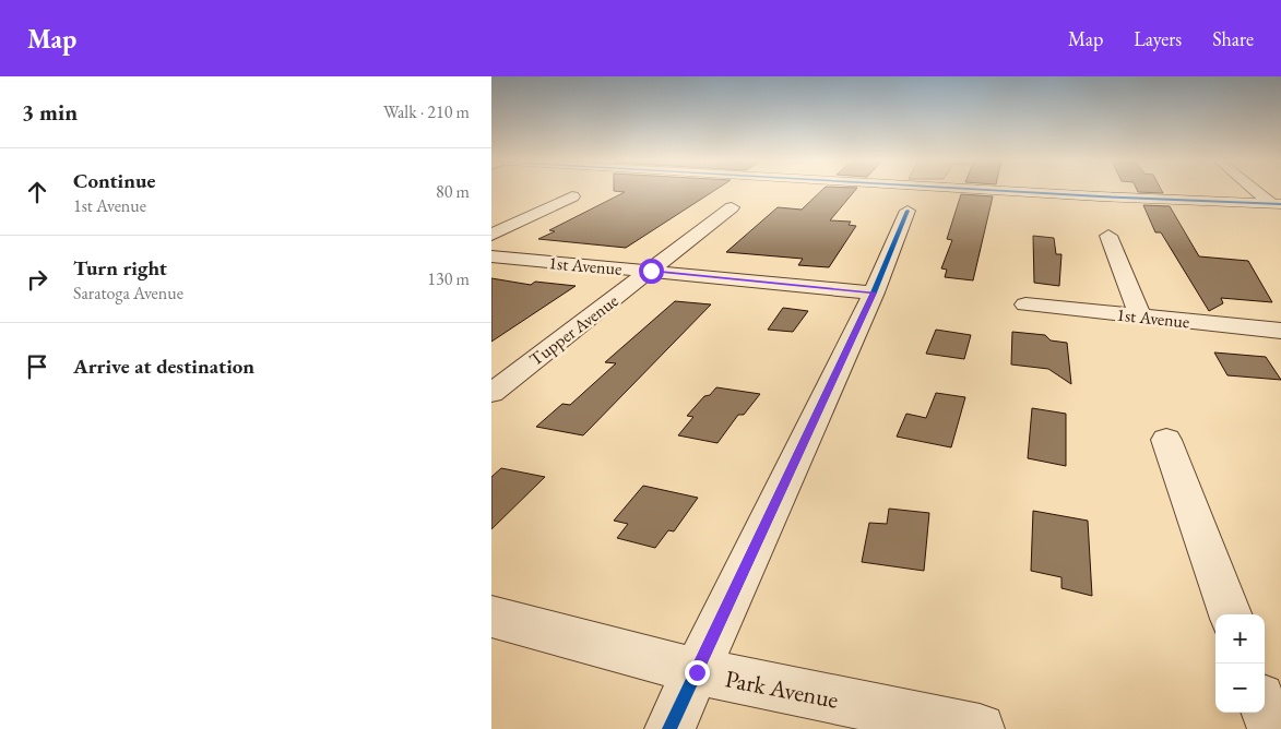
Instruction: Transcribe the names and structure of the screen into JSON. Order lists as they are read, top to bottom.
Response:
{
  "streets": {
    "street": ["1st Avenue", "Tupper Avenue", "Park Avenue"]
  },
  "crossings": [
    ["1st Avenue", "Tupper Avenue"]
  ],
  "page": {
    "header": "Map",
    "nav": ["Map", "Layers", "Share"],
    "heading": ["3 min", "Walk · 210 m"],
    "list": [
      ["Continue", "1st Avenue", "80 m"],
      ["Turn right", "Saratoga Avenue", "130 m"],
      "Arrive at destination"
    ],
    "map_buttons": ["+", "−"]
  }
}
